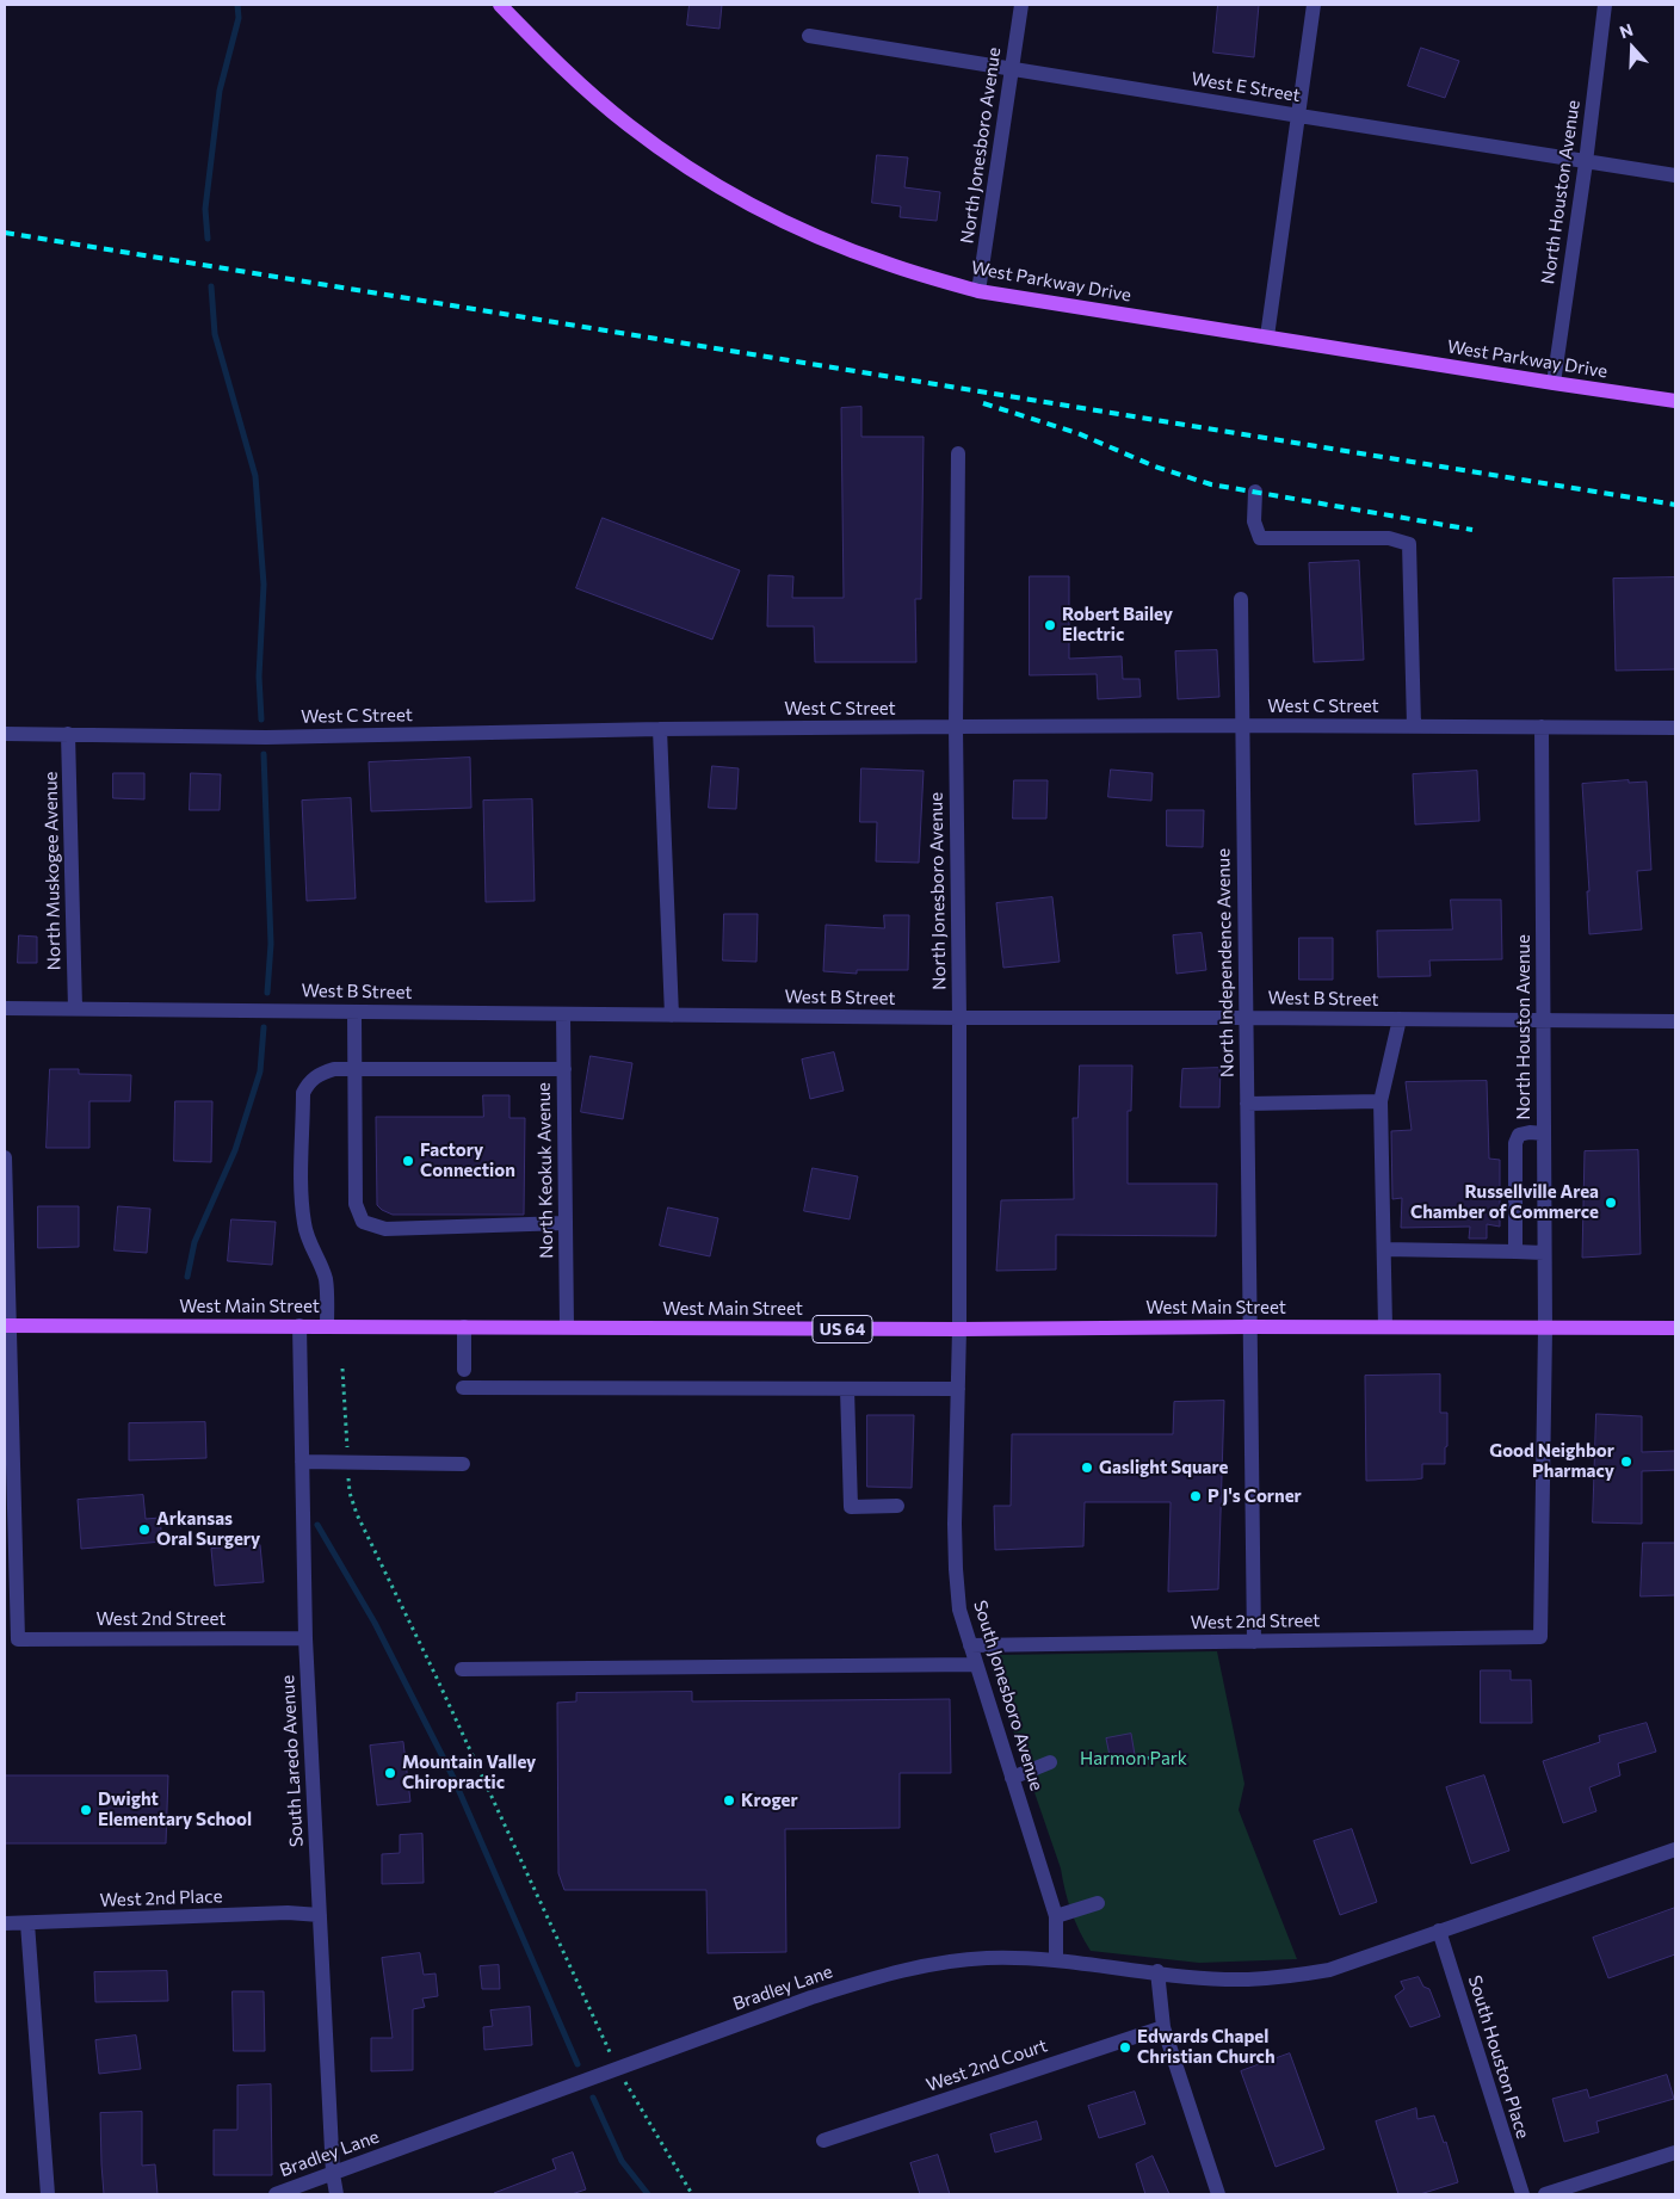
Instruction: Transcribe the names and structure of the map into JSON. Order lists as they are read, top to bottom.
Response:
{
  "streets": {
    "main road": ["West Parkway Drive", "West Main Street", "US 64"],
    "street": [
      "West E Street",
      "North Jonesboro Avenue",
      "North Houston Avenue",
      "West C Street",
      "North Muskogee Avenue",
      "North Independence Avenue",
      "West B Street",
      "North Keokuk Avenue",
      "West 2nd Street",
      "South Jonesboro Avenue",
      "South Laredo Avenue",
      "West 2nd Place",
      "Bradley Lane",
      "South Houston Place",
      "West 2nd Court"
    ]
  },
  "crossings": [
    ["West E Street", "North Jonesboro Avenue"],
    ["West E Street", "North Houston Avenue"],
    ["North Jonesboro Avenue", "West Parkway Drive"],
    ["North Jonesboro Avenue", "West C Street"],
    ["North Jonesboro Avenue", "West B Street"],
    ["North Jonesboro Avenue", "West Main Street"],
    ["North Jonesboro Avenue", "South Jonesboro Avenue"],
    ["North Houston Avenue", "West Parkway Drive"],
    ["North Houston Avenue", "West C Street"],
    ["North Houston Avenue", "West B Street"],
    ["North Houston Avenue", "West Main Street"],
    ["North Houston Avenue", "West 2nd Street"],
    ["West C Street", "North Muskogee Avenue"],
    ["West C Street", "North Independence Avenue"],
    ["North Muskogee Avenue", "West B Street"],
    ["North Independence Avenue", "West B Street"],
    ["North Independence Avenue", "West Main Street"],
    ["North Independence Avenue", "West 2nd Street"],
    ["West B Street", "North Keokuk Avenue"],
    ["North Keokuk Avenue", "West Main Street"],
    ["West Main Street", "West 2nd Street"],
    ["West Main Street", "South Jonesboro Avenue"],
    ["West Main Street", "South Laredo Avenue"],
    ["West 2nd Street", "South Jonesboro Avenue"],
    ["West 2nd Street", "South Laredo Avenue"],
    ["South Jonesboro Avenue", "Bradley Lane"],
    ["South Laredo Avenue", "West 2nd Place"],
    ["South Laredo Avenue", "Bradley Lane"],
    ["Bradley Lane", "South Houston Place"]
  ],
  "parks": ["Harmon Park"],
  "places": [
    "Robert Bailey Electric",
    "Factory Connection",
    "Russellville Area Chamber of Commerce",
    "Good Neighbor Pharmacy",
    "Gaslight Square",
    "P J's Corner",
    "Arkansas Oral Surgery",
    "Mountain Valley Chiropractic",
    "Kroger",
    "Dwight Elementary School",
    "Edwards Chapel Christian Church"
  ],
  "north": "top"
}
